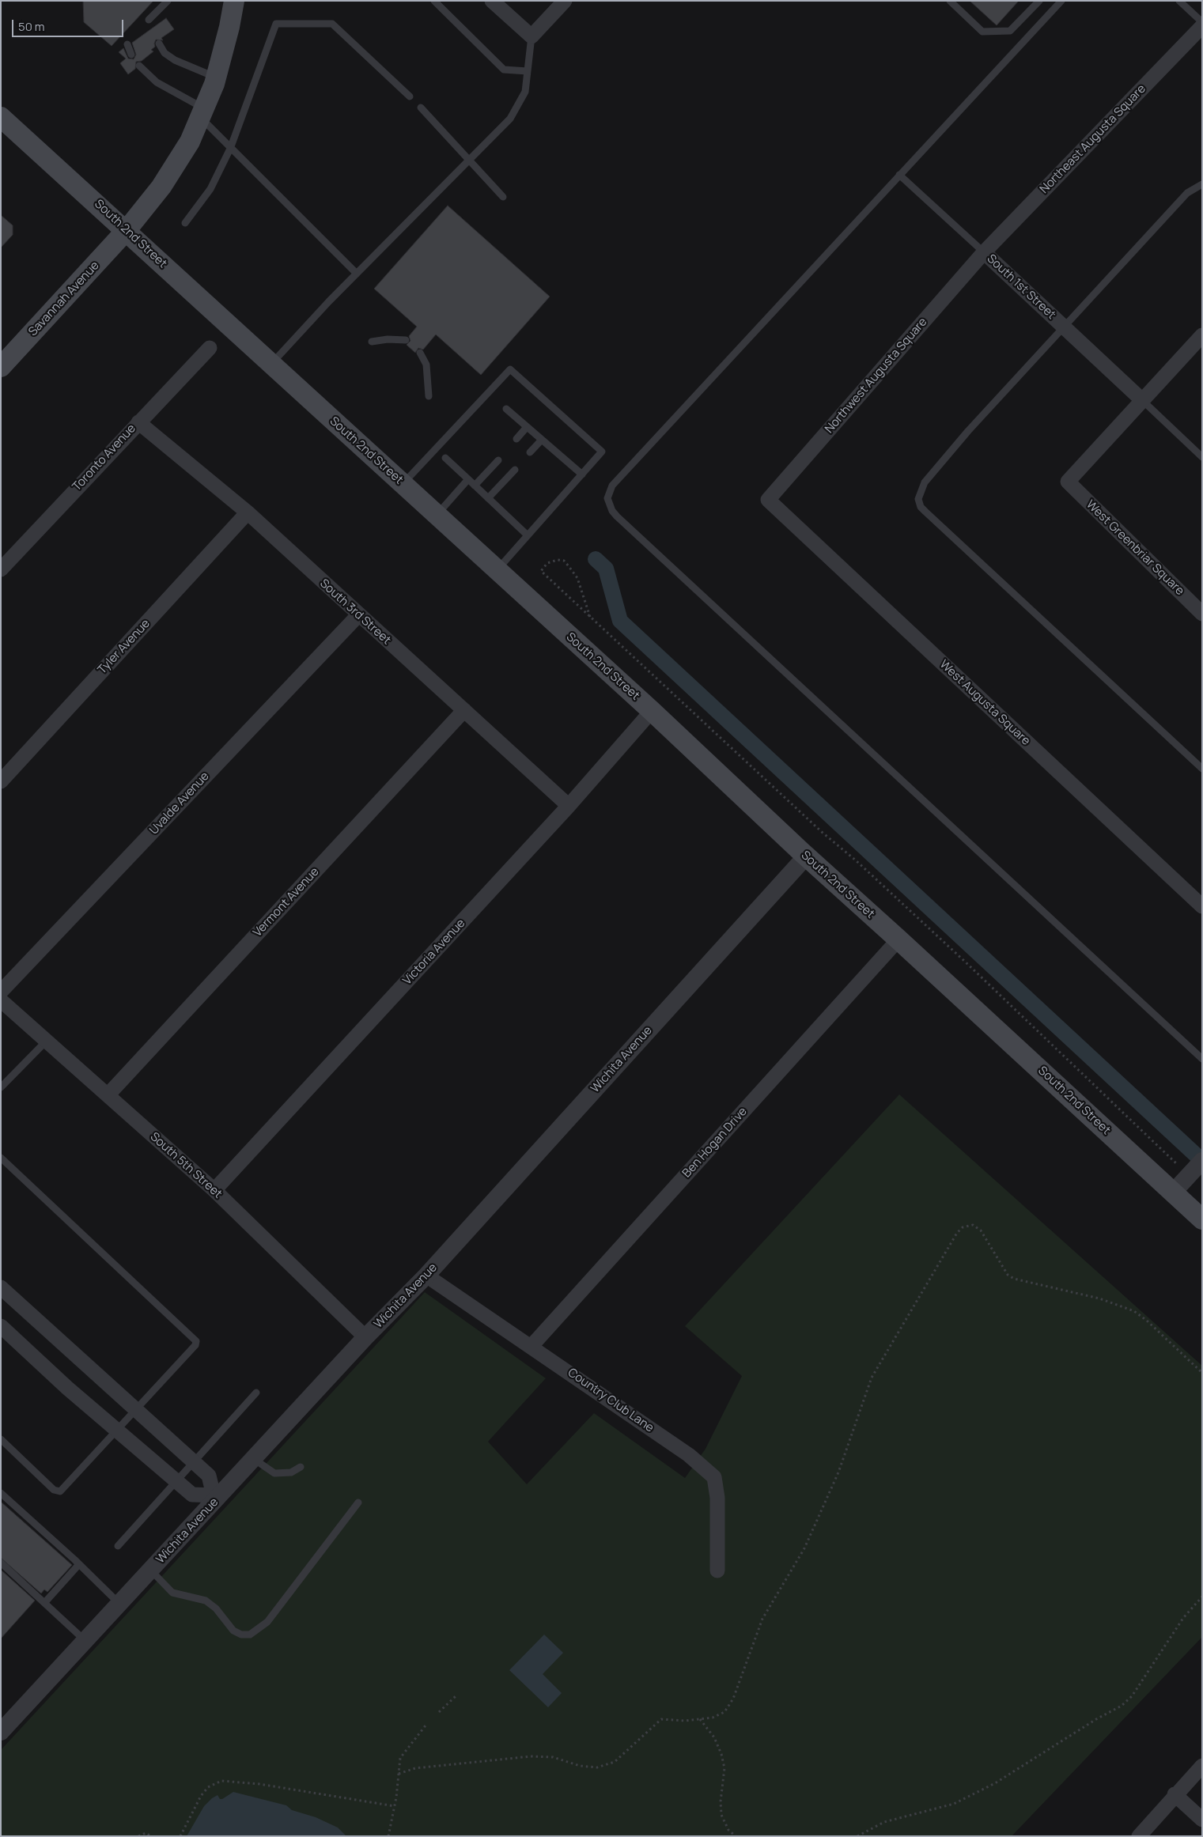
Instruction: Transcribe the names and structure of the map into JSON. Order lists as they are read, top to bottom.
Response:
{
  "streets": {
    "main road": ["South 2nd Street", "Savannah Avenue"],
    "street": [
      "Northeast Augusta Square",
      "South 1st Street",
      "Northwest Augusta Square",
      "Toronto Avenue",
      "West Greenbriar Square",
      "South 3rd Street",
      "Tyler Avenue",
      "West Augusta Square",
      "Uvalde Avenue",
      "Vermont Avenue",
      "Victoria Avenue",
      "Wichita Avenue",
      "Ben Hogan Drive",
      "South 5th Street",
      "Country Club Lane"
    ]
  },
  "crossings": [
    ["Northeast Augusta Square", "South 1st Street"],
    ["Northeast Augusta Square", "Northwest Augusta Square"],
    ["South 2nd Street", "Savannah Avenue"],
    ["South 2nd Street", "Victoria Avenue"],
    ["South 2nd Street", "Wichita Avenue"],
    ["South 2nd Street", "Ben Hogan Drive"],
    ["South 1st Street", "Northwest Augusta Square"],
    ["South 1st Street", "West Greenbriar Square"],
    ["Northwest Augusta Square", "West Augusta Square"],
    ["Toronto Avenue", "South 3rd Street"],
    ["South 3rd Street", "Tyler Avenue"],
    ["South 3rd Street", "Uvalde Avenue"],
    ["South 3rd Street", "Vermont Avenue"],
    ["South 3rd Street", "Victoria Avenue"],
    ["Vermont Avenue", "South 5th Street"],
    ["Victoria Avenue", "South 5th Street"],
    ["Wichita Avenue", "South 5th Street"],
    ["Wichita Avenue", "Country Club Lane"],
    ["Ben Hogan Drive", "Country Club Lane"]
  ],
  "scale_bar": "50 m"
}
